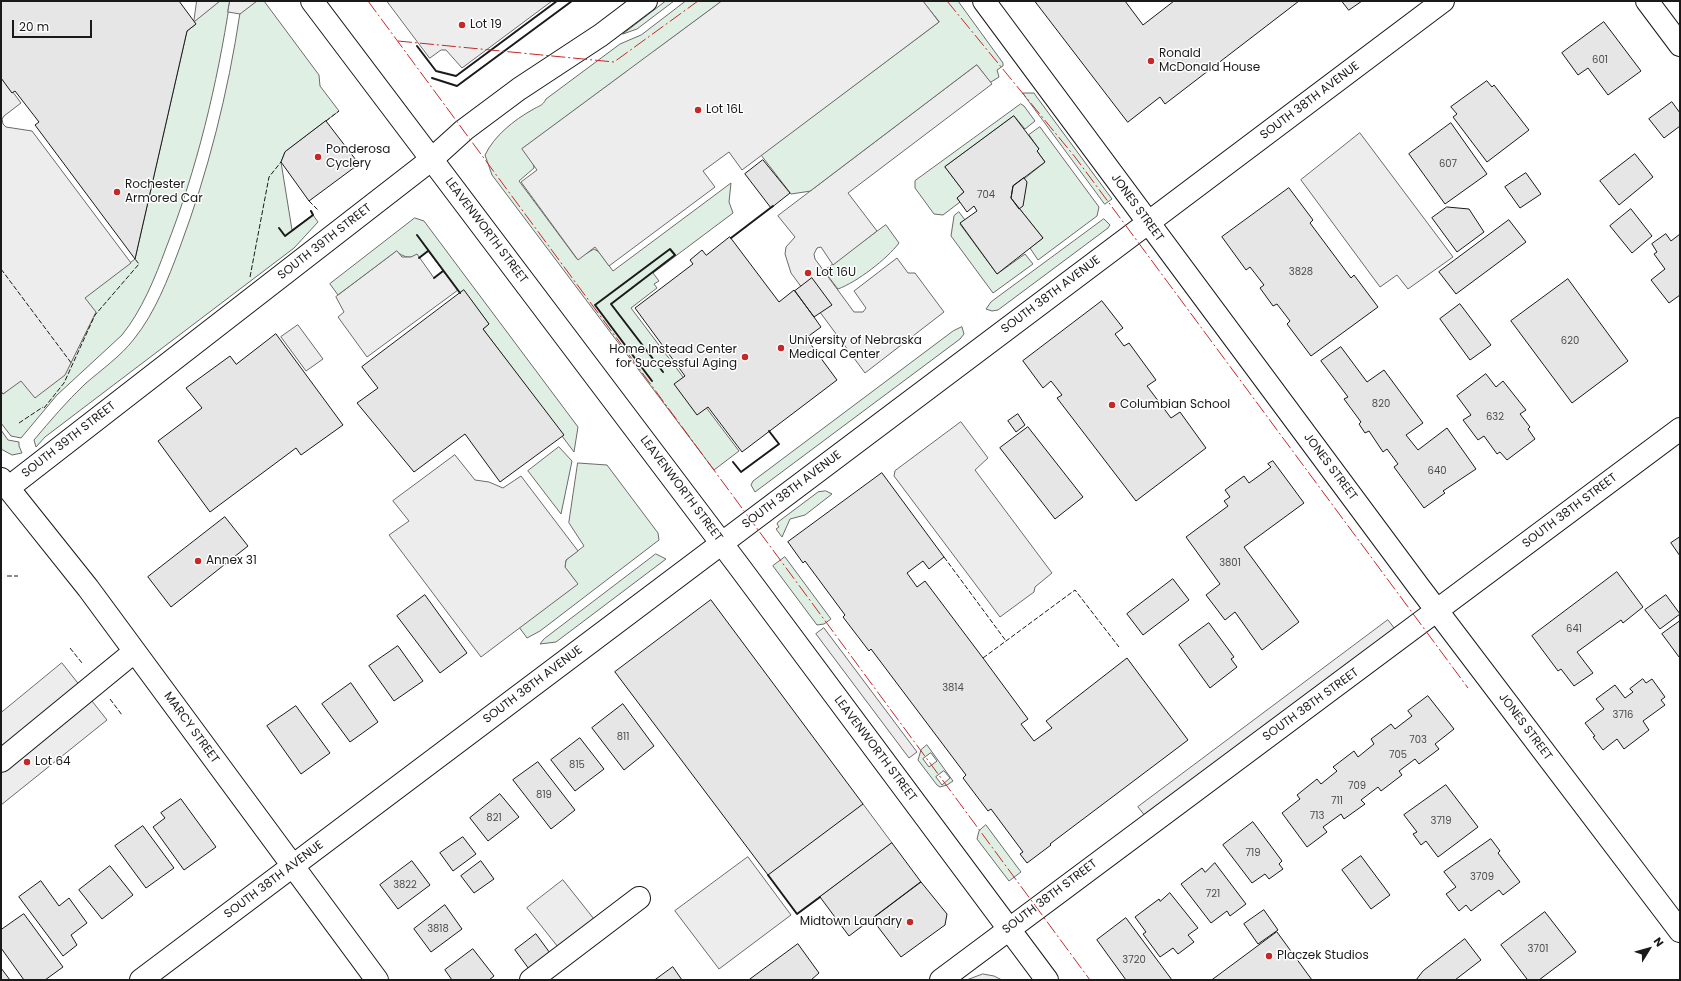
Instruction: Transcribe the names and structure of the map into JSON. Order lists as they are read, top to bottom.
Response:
{
  "streets": {
    "street": [
      "SOUTH 38TH AVENUE",
      "JONES STREET",
      "LEAVENWORTH STREET",
      "SOUTH 39TH STREET",
      "SOUTH 38TH STREET",
      "MARCY STREET"
    ]
  },
  "crossings": [
    ["SOUTH 38TH AVENUE", "JONES STREET"],
    ["SOUTH 38TH AVENUE", "LEAVENWORTH STREET"],
    ["SOUTH 38TH AVENUE", "MARCY STREET"],
    ["JONES STREET", "SOUTH 38TH STREET"],
    ["LEAVENWORTH STREET", "SOUTH 39TH STREET"],
    ["LEAVENWORTH STREET", "SOUTH 38TH STREET"],
    ["SOUTH 39TH STREET", "MARCY STREET"]
  ],
  "places": [
    "Lot 19",
    "Ronald McDonald House",
    "Lot 16L",
    "Ponderosa Cyclery",
    "Rochester Armored Car",
    "Lot 16U",
    "University of Nebraska Medical Center",
    "Home Instead Center for Successful Aging",
    "Columbian School",
    "Annex 31",
    "Lot 64",
    "Midtown Laundry",
    "Placzek Studios"
  ],
  "house_numbers": [
    "601",
    "607",
    "704",
    "3828",
    "620",
    "820",
    "632",
    "640",
    "3801",
    "641",
    "3814",
    "3716",
    "811",
    "703",
    "705",
    "815",
    "709",
    "819",
    "711",
    "713",
    "821",
    "3719",
    "719",
    "3709",
    "3822",
    "721",
    "3818",
    "3701",
    "3720"
  ],
  "scale_bar": "20 m",
  "north": "top right"
}
